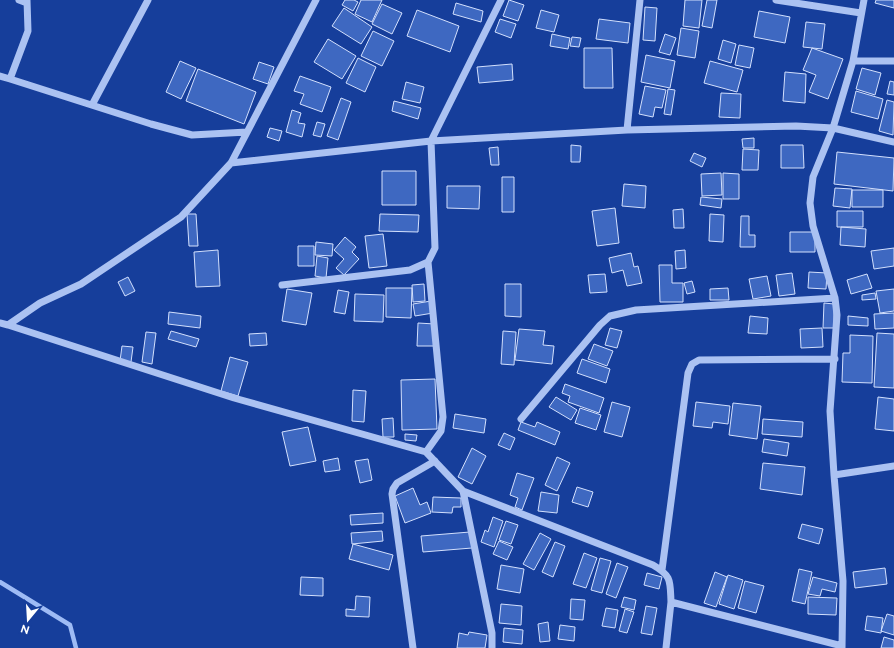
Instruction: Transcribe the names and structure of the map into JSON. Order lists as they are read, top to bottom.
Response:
{
  "north": "bottom"
}
